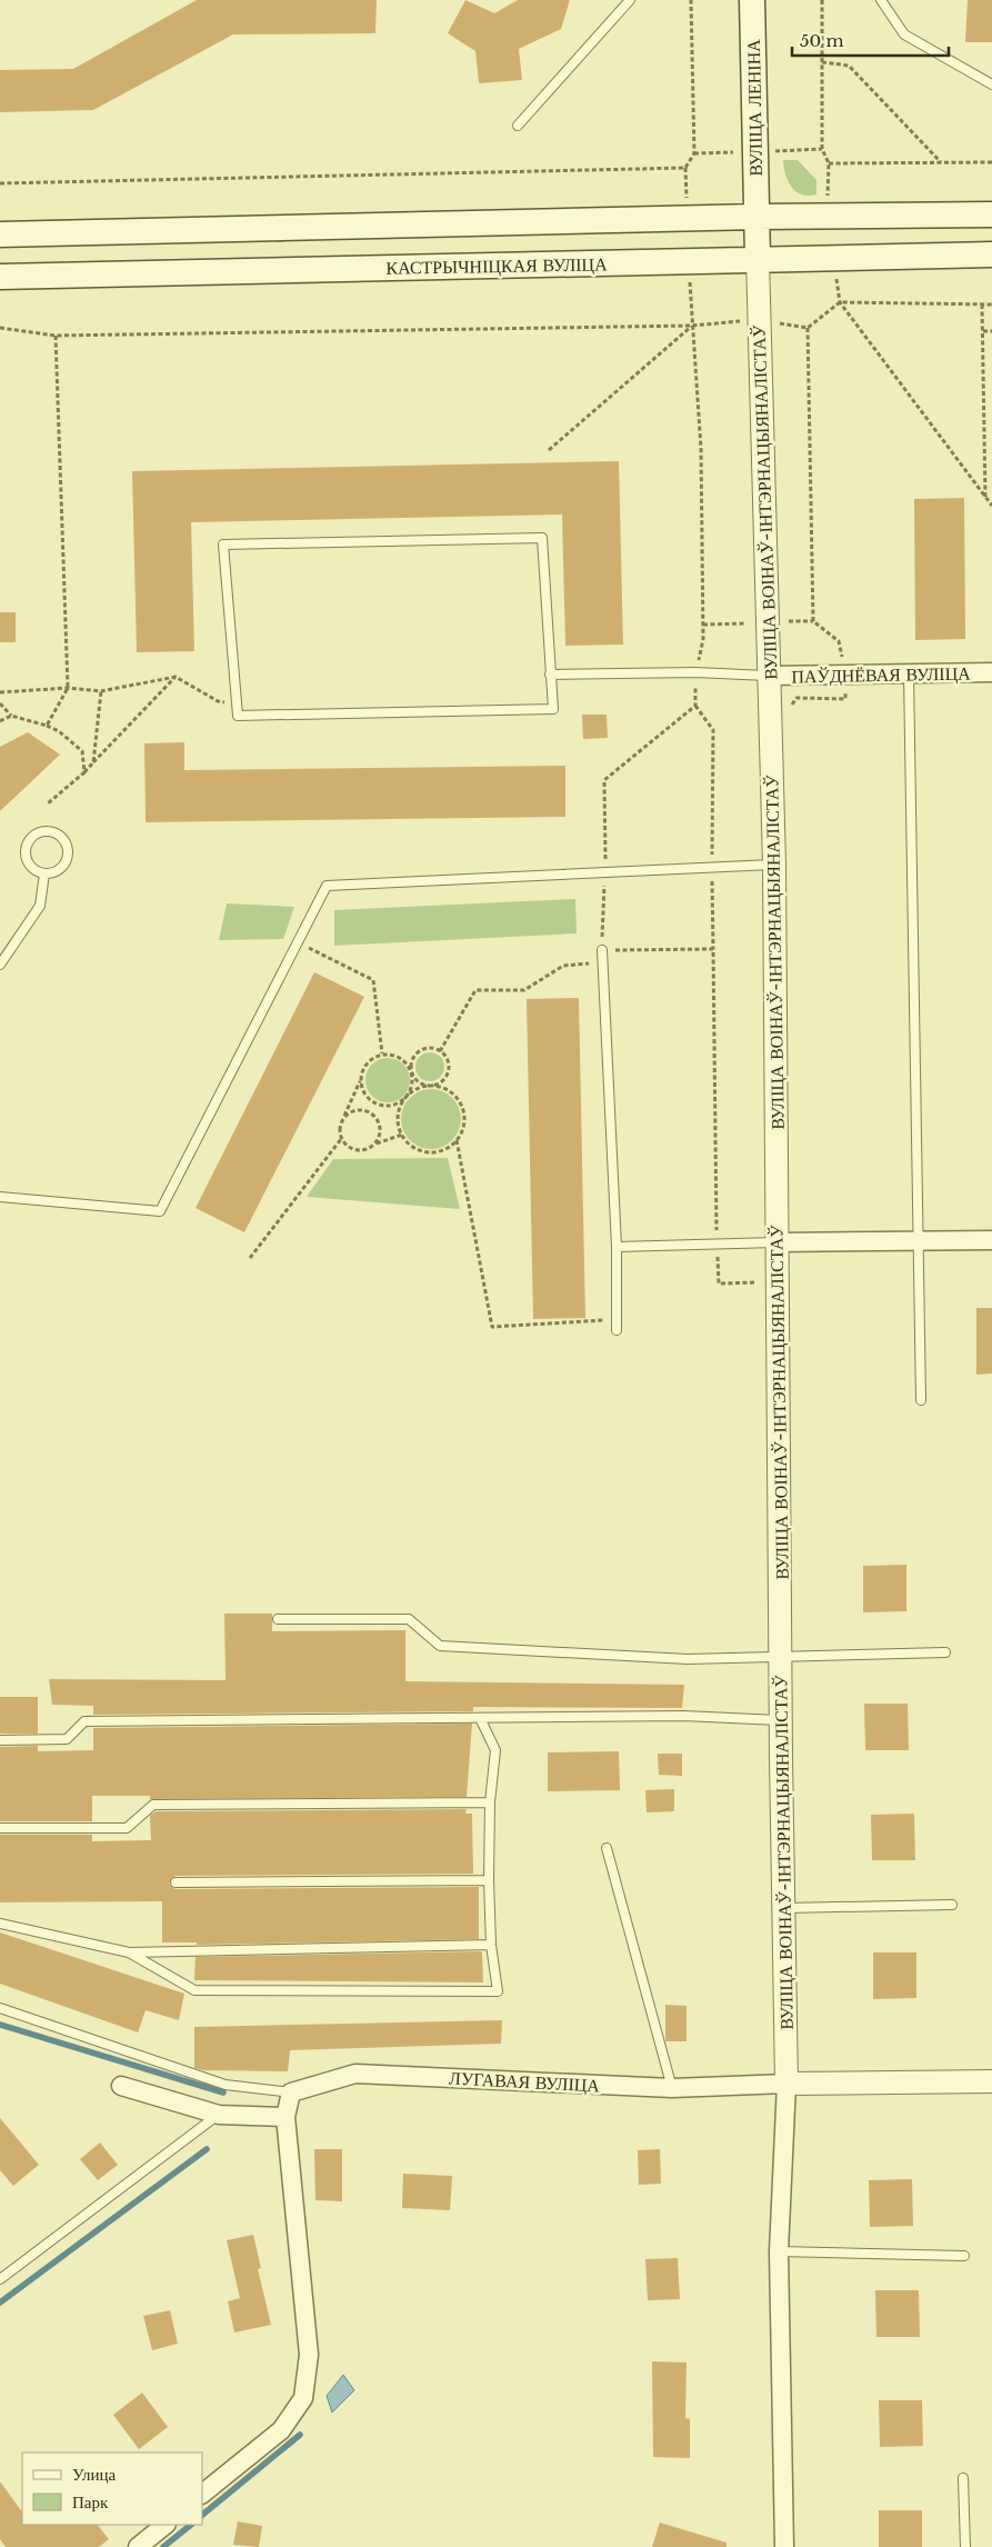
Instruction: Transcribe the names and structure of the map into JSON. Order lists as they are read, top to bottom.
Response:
{
  "streets": {
    "main road": ["ВУЛІЦА ЛЕНІНА", "КАСТРЫЧНІЦКАЯ ВУЛІЦА"],
    "street": ["ВУЛІЦА ВОІНАЎ-ІНТЭРНАЦЫЯНАЛІСТАЎ", "ПАЎДНЁВАЯ ВУЛІЦА", "ЛУГАВАЯ ВУЛІЦА"]
  },
  "crossings": [
    ["ВУЛІЦА ЛЕНІНА", "КАСТРЫЧНІЦКАЯ ВУЛІЦА"],
    ["ВУЛІЦА ЛЕНІНА", "ВУЛІЦА ВОІНАЎ-ІНТЭРНАЦЫЯНАЛІСТАЎ"],
    ["КАСТРЫЧНІЦКАЯ ВУЛІЦА", "ВУЛІЦА ВОІНАЎ-ІНТЭРНАЦЫЯНАЛІСТАЎ"],
    ["ВУЛІЦА ВОІНАЎ-ІНТЭРНАЦЫЯНАЛІСТАЎ", "ПАЎДНЁВАЯ ВУЛІЦА"],
    ["ВУЛІЦА ВОІНАЎ-ІНТЭРНАЦЫЯНАЛІСТАЎ", "ЛУГАВАЯ ВУЛІЦА"]
  ],
  "legend": ["Улица", "Парк"],
  "scale_bar": "50 m"
}
